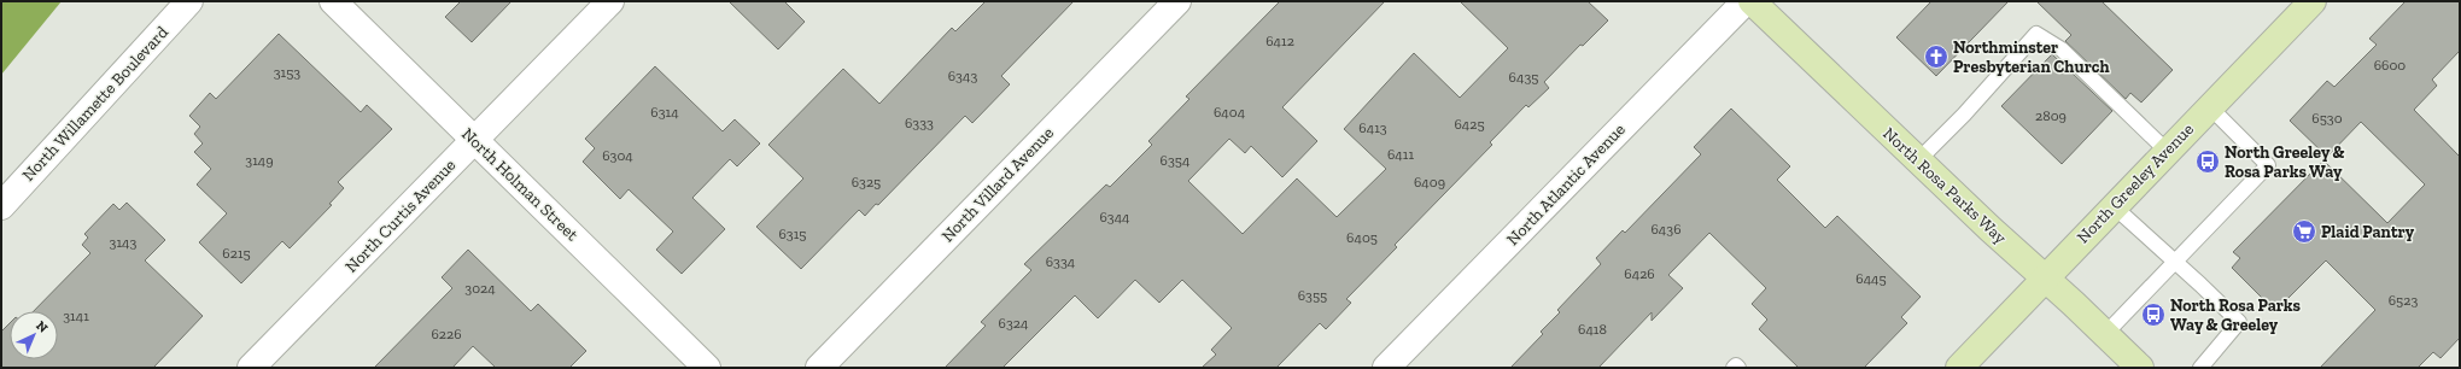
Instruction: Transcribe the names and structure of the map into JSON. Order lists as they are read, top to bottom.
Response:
{
  "streets": {
    "main road": ["North Greeley Avenue", "North Rosa Parks Way"],
    "street": [
      "North Willamette Boulevard",
      "North Holman Street",
      "North Villard Avenue",
      "North Atlantic Avenue",
      "North Curtis Avenue"
    ]
  },
  "crossings": [
    ["North Greeley Avenue", "North Rosa Parks Way"],
    ["North Holman Street", "North Curtis Avenue"]
  ],
  "places": {
    "church": ["Northminster Presbyterian Church"],
    "bus stop": ["North Greeley & Rosa Parks Way", "North Rosa Parks Way & Greeley"],
    "supermarket": ["Plaid Pantry"]
  },
  "house_numbers": [
    "6412",
    "6600",
    "3153",
    "6343",
    "6435",
    "6314",
    "6404",
    "2809",
    "6530",
    "6333",
    "6425",
    "6413",
    "6411",
    "6304",
    "3149",
    "6354",
    "6325",
    "6409",
    "6344",
    "6436",
    "6315",
    "6405",
    "3143",
    "6215",
    "6334",
    "6426",
    "6445",
    "3024",
    "6355",
    "6523",
    "3141",
    "6324",
    "6418",
    "6226"
  ],
  "north": "top right"
}
